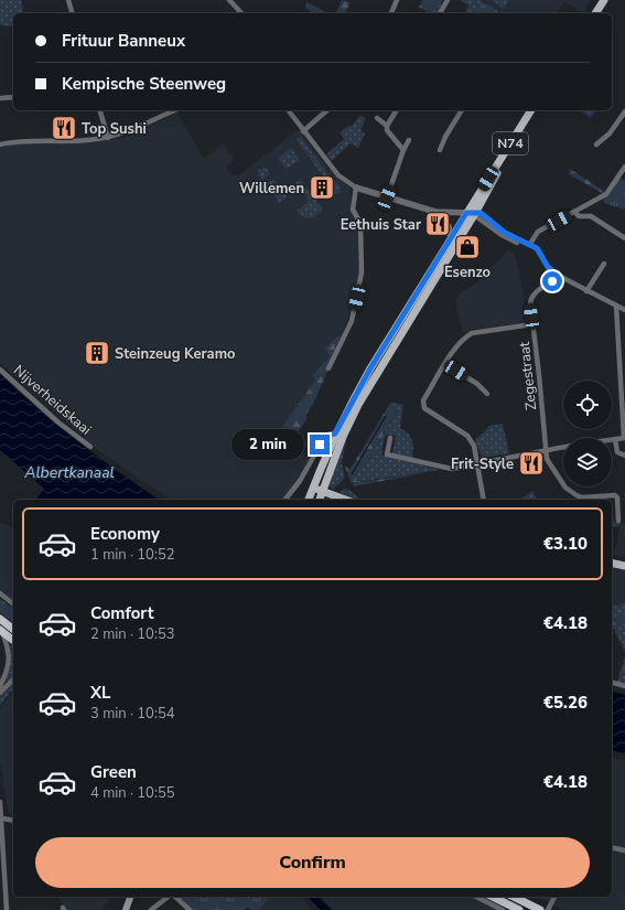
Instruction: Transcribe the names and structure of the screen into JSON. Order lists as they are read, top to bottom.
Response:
{
  "streets": {
    "main road": ["N74"],
    "street": ["Zegestraat", "Nijverheidskaai"]
  },
  "water": ["Albertkanaal"],
  "places": {
    "restaurant": ["Top Sushi", "Eethuis Star", "Frit-Style"],
    "building": ["Willemen", "Steinzeug Keramo"],
    "shop": ["Esenzo"]
  },
  "page": {
    "banner": ["Frituur Banneux", "Kempische Steenweg"],
    "bubble": "2 min",
    "list": [
      {
        "name": "Economy",
        "note": "1 min · 10:52",
        "value": "€3.10"
      },
      {
        "name": "Comfort",
        "note": "2 min · 10:53",
        "value": "€4.18"
      },
      {
        "name": "XL",
        "note": "3 min · 10:54",
        "value": "€5.26"
      },
      {
        "name": "Green",
        "note": "4 min · 10:55",
        "value": "€4.18"
      }
    ],
    "buttons": "Confirm"
  }
}
